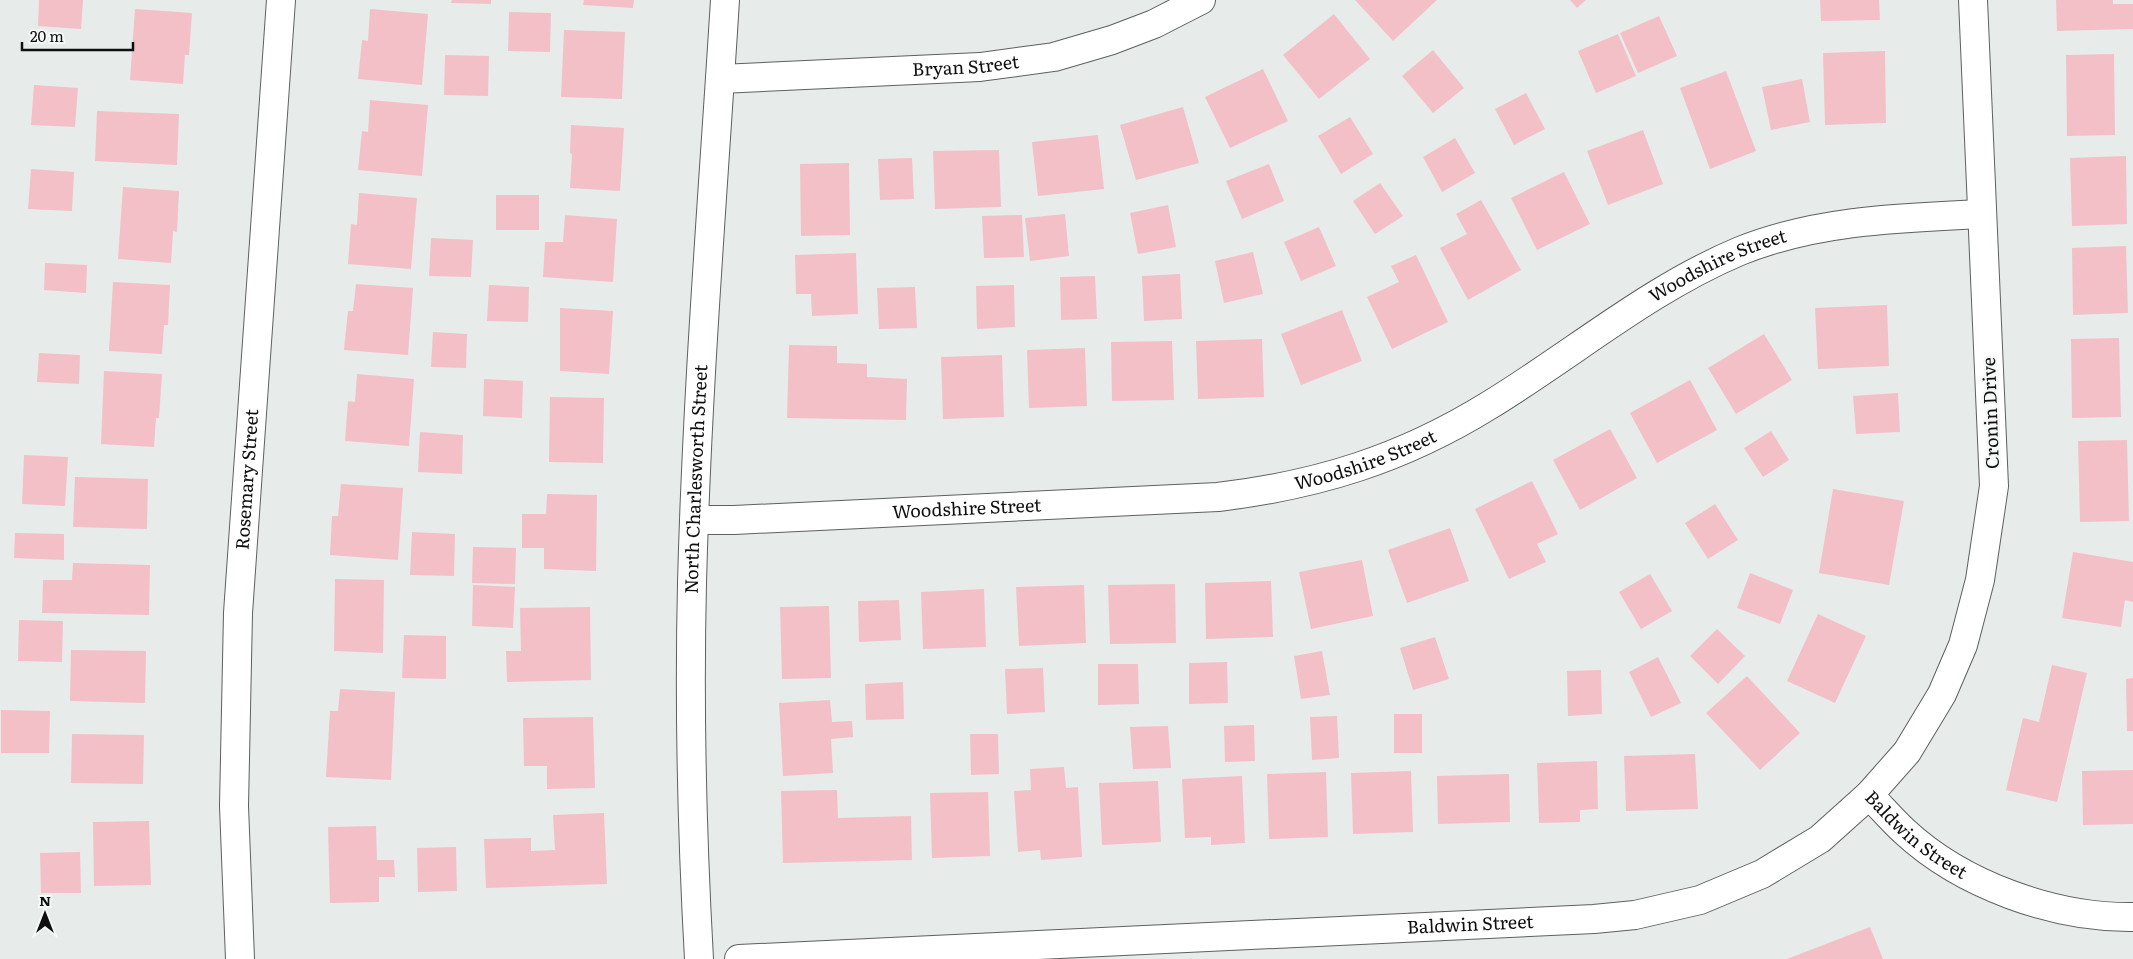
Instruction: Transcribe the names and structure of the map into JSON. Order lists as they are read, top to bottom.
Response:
{
  "streets": {
    "street": [
      "Bryan Street",
      "Woodshire Street",
      "Cronin Drive",
      "Rosemary Street",
      "North Charlesworth Street",
      "Baldwin Street"
    ]
  },
  "crossings": [
    ["Bryan Street", "North Charlesworth Street"],
    ["Woodshire Street", "Cronin Drive"],
    ["Woodshire Street", "North Charlesworth Street"],
    ["Cronin Drive", "Baldwin Street"]
  ],
  "scale_bar": "20 m",
  "north": "top"
}
